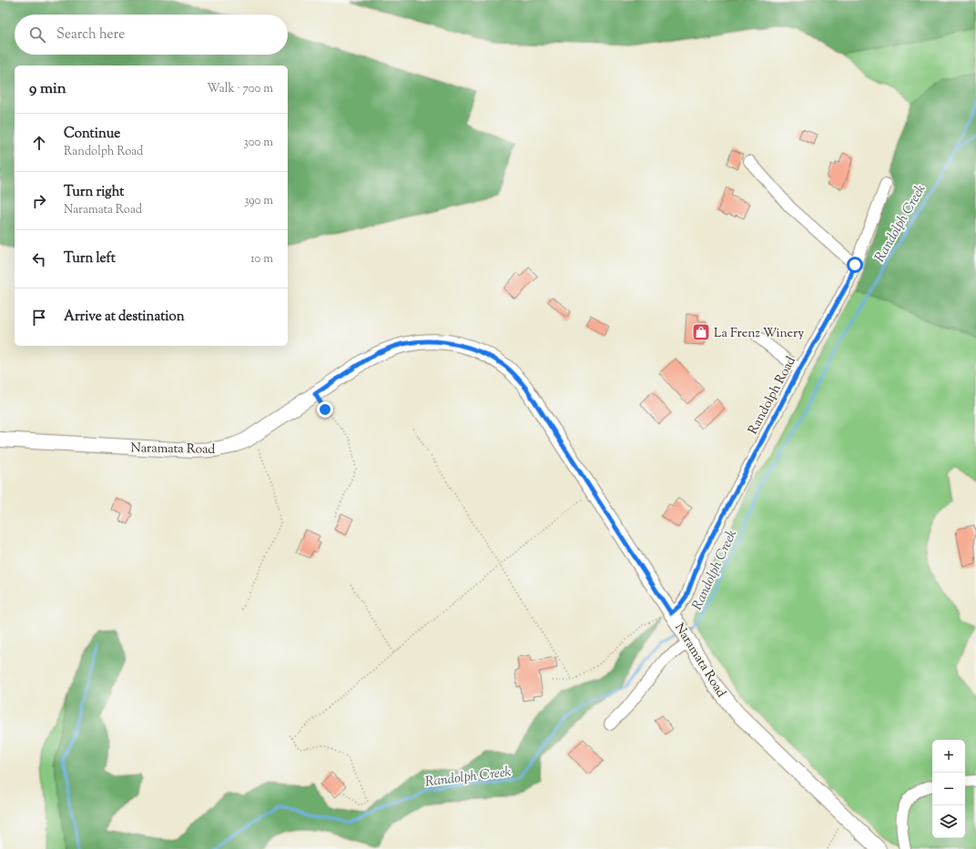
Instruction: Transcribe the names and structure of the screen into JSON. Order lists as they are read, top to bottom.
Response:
{
  "streets": {
    "main road": ["Naramata Road"],
    "street": ["Randolph Road"]
  },
  "crossings": [
    ["Randolph Road", "Naramata Road"]
  ],
  "water": ["Randolph Creek"],
  "places": {
    "shop": ["La Frenz Winery"]
  },
  "page": {
    "search": "Search here",
    "heading": ["9 min", "Walk · 700 m"],
    "list": [
      ["Continue", "Randolph Road", "300 m"],
      ["Turn right", "Naramata Road", "390 m"],
      ["Turn left", "10 m"],
      "Arrive at destination"
    ],
    "map_buttons": ["+", "−"]
  }
}
